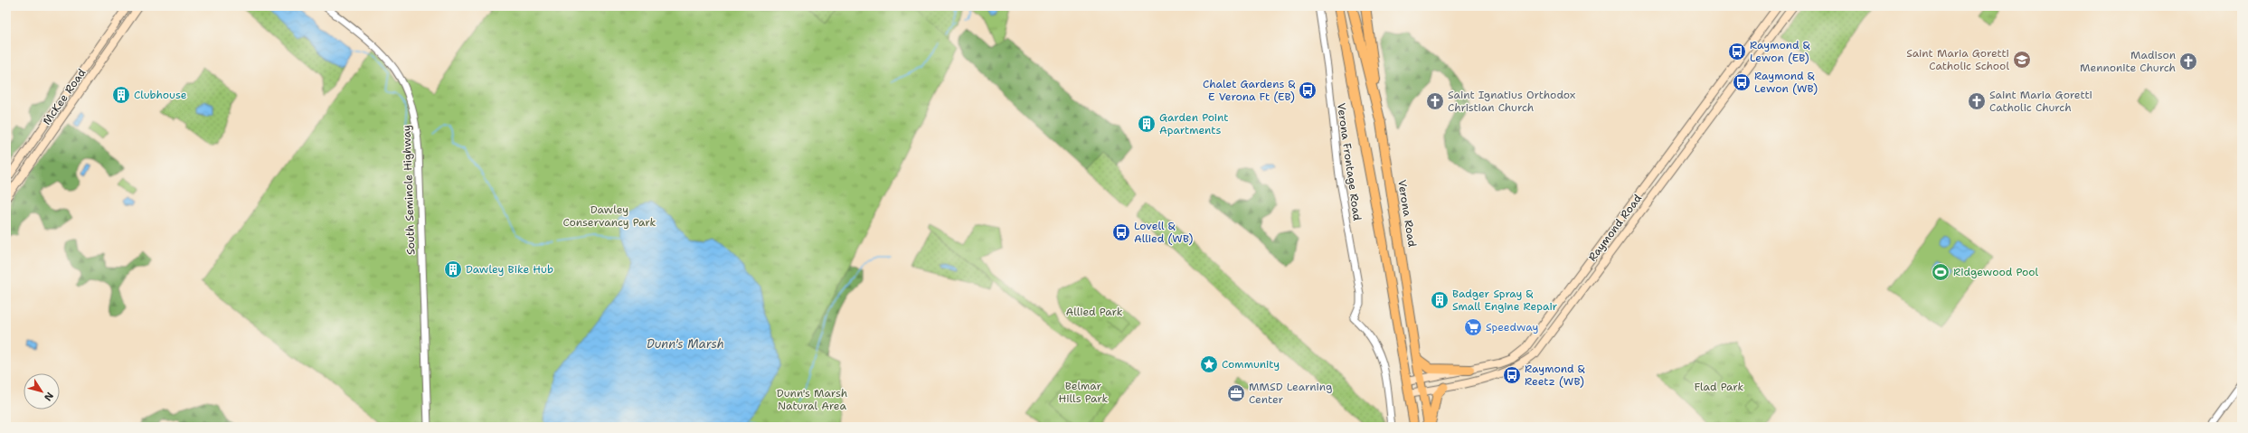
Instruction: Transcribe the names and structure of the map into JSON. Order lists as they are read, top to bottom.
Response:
{
  "streets": {
    "highway": ["Verona Road"],
    "main road": ["McKee Road", "Raymond Road"],
    "street": ["Verona Frontage Road", "South Seminole Highway"]
  },
  "crossings": [
    ["Verona Road", "Raymond Road"]
  ],
  "water": ["Dunn's Marsh"],
  "parks": [
    "Dawley Conservancy Park",
    "Allied Park",
    "Belmar Hills Park",
    "Flad Park",
    "Dunn's Marsh Natural Area"
  ],
  "places": {
    "bus stop": [
      "Raymond & Lewon (EB)",
      "Raymond & Lewon (WB)",
      "Chalet Gardens & E Verona Ft (EB)",
      "Lovell & Allied (WB)",
      "Raymond & Reetz (WB)"
    ],
    "school or university": ["Saint Maria Goretti Catholic School"],
    "church": ["Madison Mennonite Church", "Saint Ignatius Orthodox Christian Church", "Saint Maria Goretti Catholic Church"],
    "building": [
      "Clubhouse",
      "Garden Point Apartments",
      "Dawley Bike Hub",
      "Badger Spray & Small Engine Repair"
    ],
    "sports": ["Ridgewood Pool"],
    "supermarket": ["Speedway"],
    "place": ["Community"],
    "office": ["MMSD Learning Center"]
  },
  "north": "bottom right"
}
